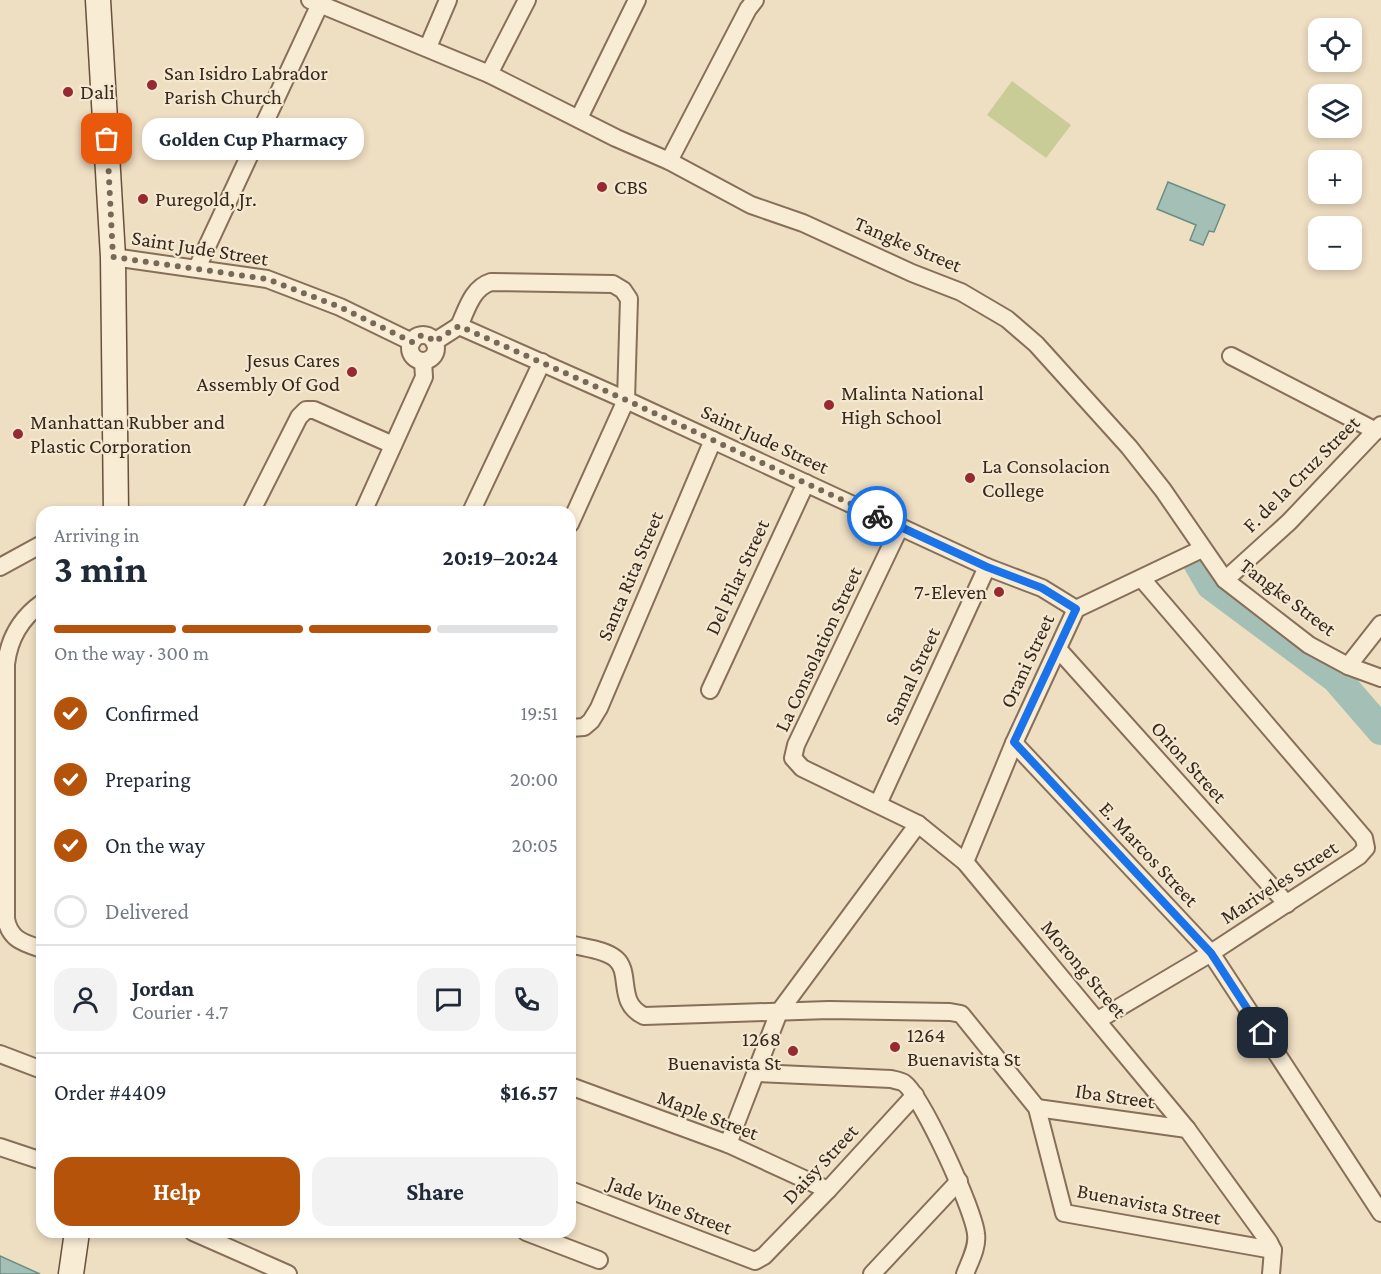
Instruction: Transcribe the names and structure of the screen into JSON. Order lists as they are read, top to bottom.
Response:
{
  "streets": {
    "street": [
      "Tangke Street",
      "Saint Jude Street",
      "F. de la Cruz Street",
      "Santa Rita Street",
      "Del Pilar Street",
      "La Consolation Street",
      "Orani Street",
      "Samal Street",
      "Orion Street",
      "E. Marcos Street",
      "Mariveles Street",
      "Morong Street",
      "Iba Street",
      "Maple Street",
      "Daisy Street",
      "Buenavista Street",
      "Jade Vine Street"
    ]
  },
  "crossings": [
    ["Tangke Street", "F. de la Cruz Street"],
    ["Tangke Street", "Orani Street"],
    ["Saint Jude Street", "Santa Rita Street"],
    ["Saint Jude Street", "Del Pilar Street"],
    ["Saint Jude Street", "La Consolation Street"],
    ["Saint Jude Street", "Orani Street"],
    ["Saint Jude Street", "Samal Street"],
    ["La Consolation Street", "Morong Street"],
    ["Orani Street", "Orion Street"],
    ["Orani Street", "E. Marcos Street"],
    ["Orani Street", "Mariveles Street"],
    ["Orani Street", "Morong Street"],
    ["Samal Street", "Morong Street"],
    ["Orion Street", "Mariveles Street"],
    ["E. Marcos Street", "Mariveles Street"],
    ["Mariveles Street", "Morong Street"],
    ["Morong Street", "Iba Street"],
    ["Morong Street", "Buenavista Street"],
    ["Iba Street", "Buenavista Street"],
    ["Maple Street", "Daisy Street"],
    ["Daisy Street", "Jade Vine Street"]
  ],
  "places": [
    "San Isidro Labrador Parish Church",
    "Dali",
    "Golden Cup Pharmacy",
    "CBS",
    "Puregold, Jr.",
    "Jesus Cares Assembly Of God",
    "Malinta National High School",
    "Manhattan Rubber and Plastic Corporation",
    "La Consolacion College",
    "7-Eleven",
    "1264 Buenavista St",
    "1268 Buenavista St"
  ],
  "page": {
    "map_buttons": ["+", "−"],
    "bubble": "Golden Cup Pharmacy",
    "heading": ["3 min", "Arriving in", "20:19–20:24"],
    "panel": [
      "Jordan",
      "Courier · 4.7",
      "Order #4409",
      "$16.57"
    ],
    "bar": "On the way · 300 m",
    "list": [
      ["Confirmed", "19:51"],
      ["Preparing", "20:00"],
      ["On the way", "20:05"],
      "Delivered"
    ],
    "buttons": ["Help", "Share"]
  }
}
